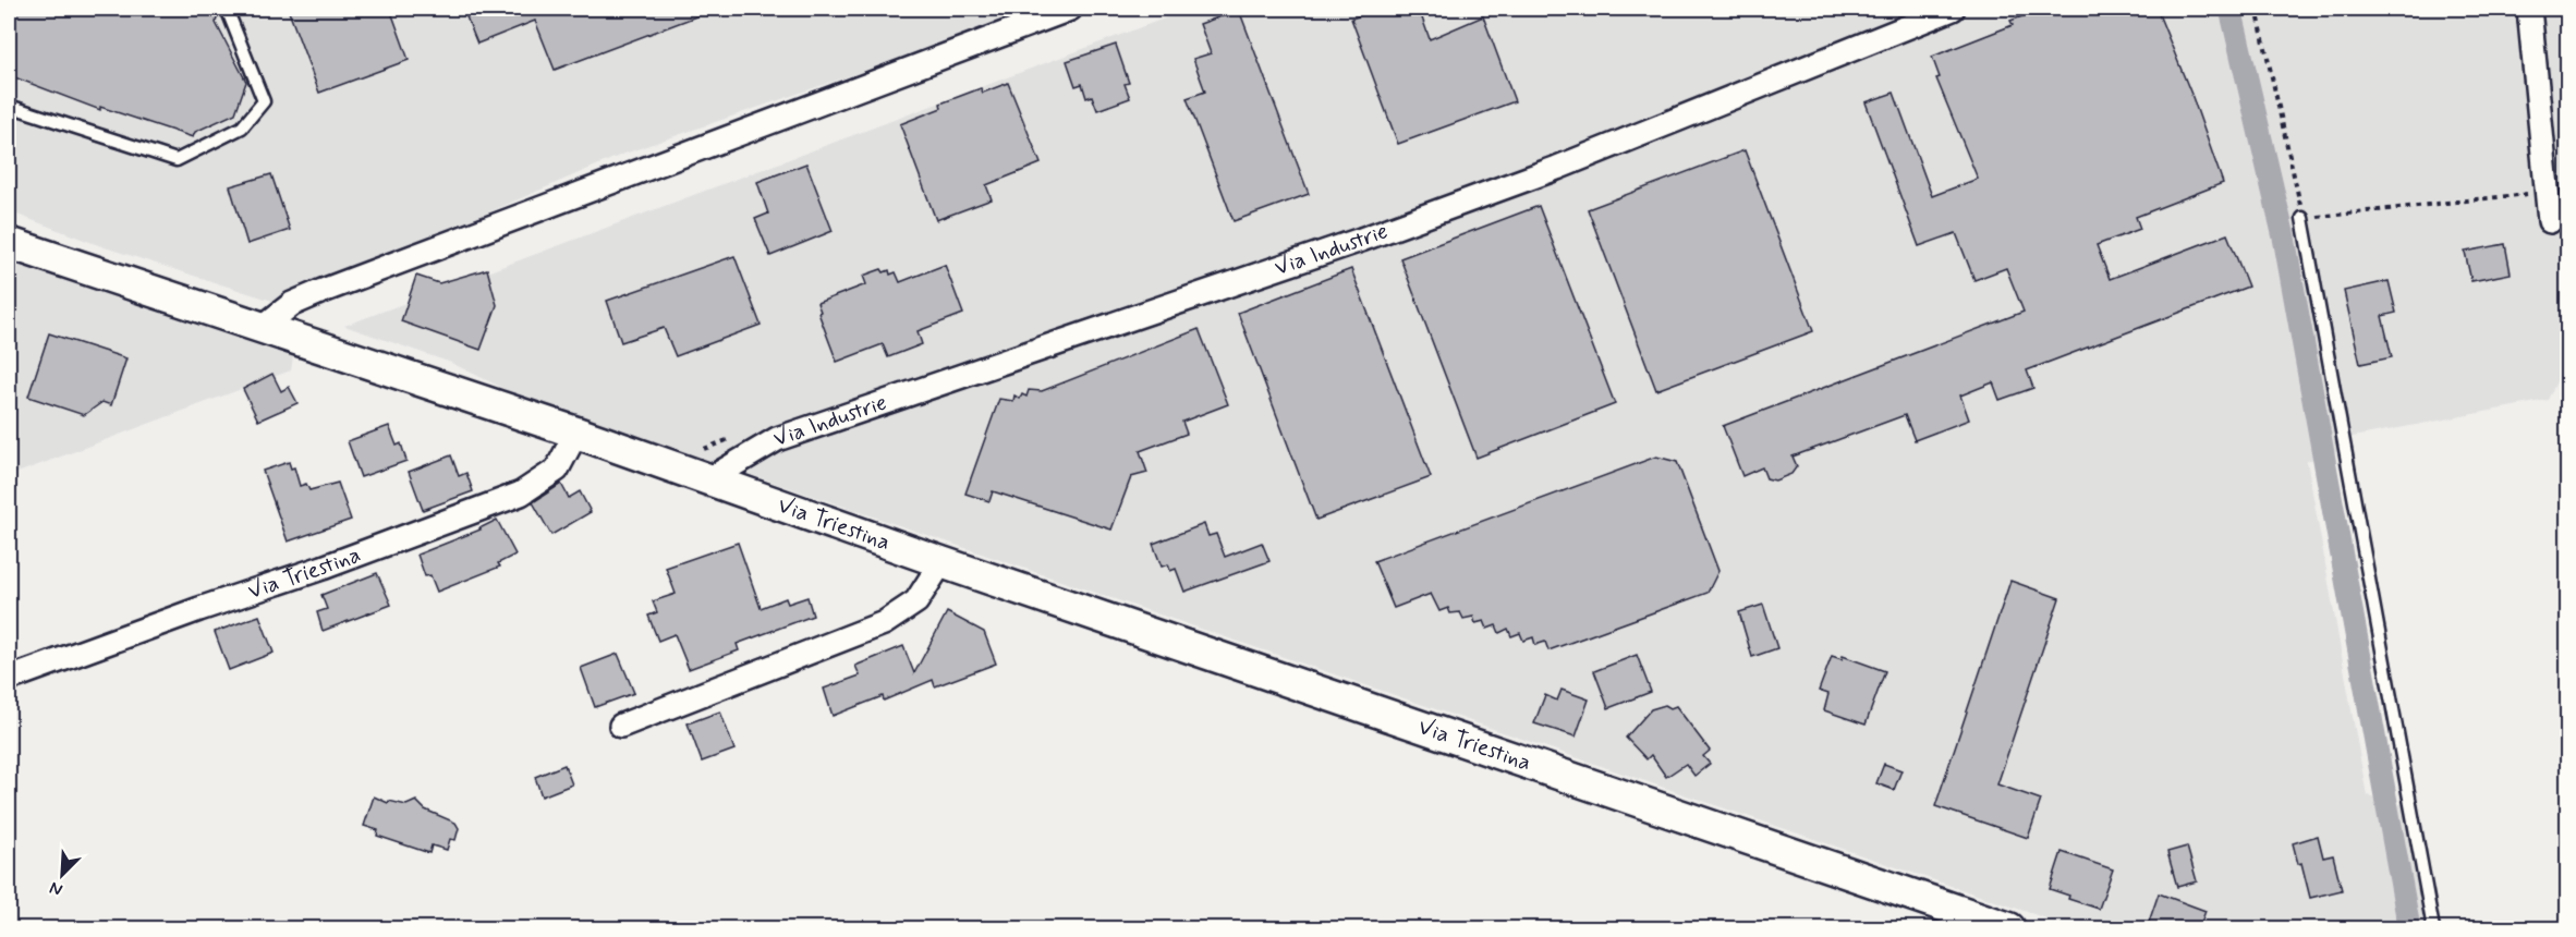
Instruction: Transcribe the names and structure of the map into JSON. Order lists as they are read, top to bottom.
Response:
{
  "streets": {
    "main road": ["Via Triestina"],
    "street": ["Via Industrie"]
  },
  "crossings": [
    ["Via Industrie", "Via Triestina"]
  ],
  "north": "bottom left"
}
